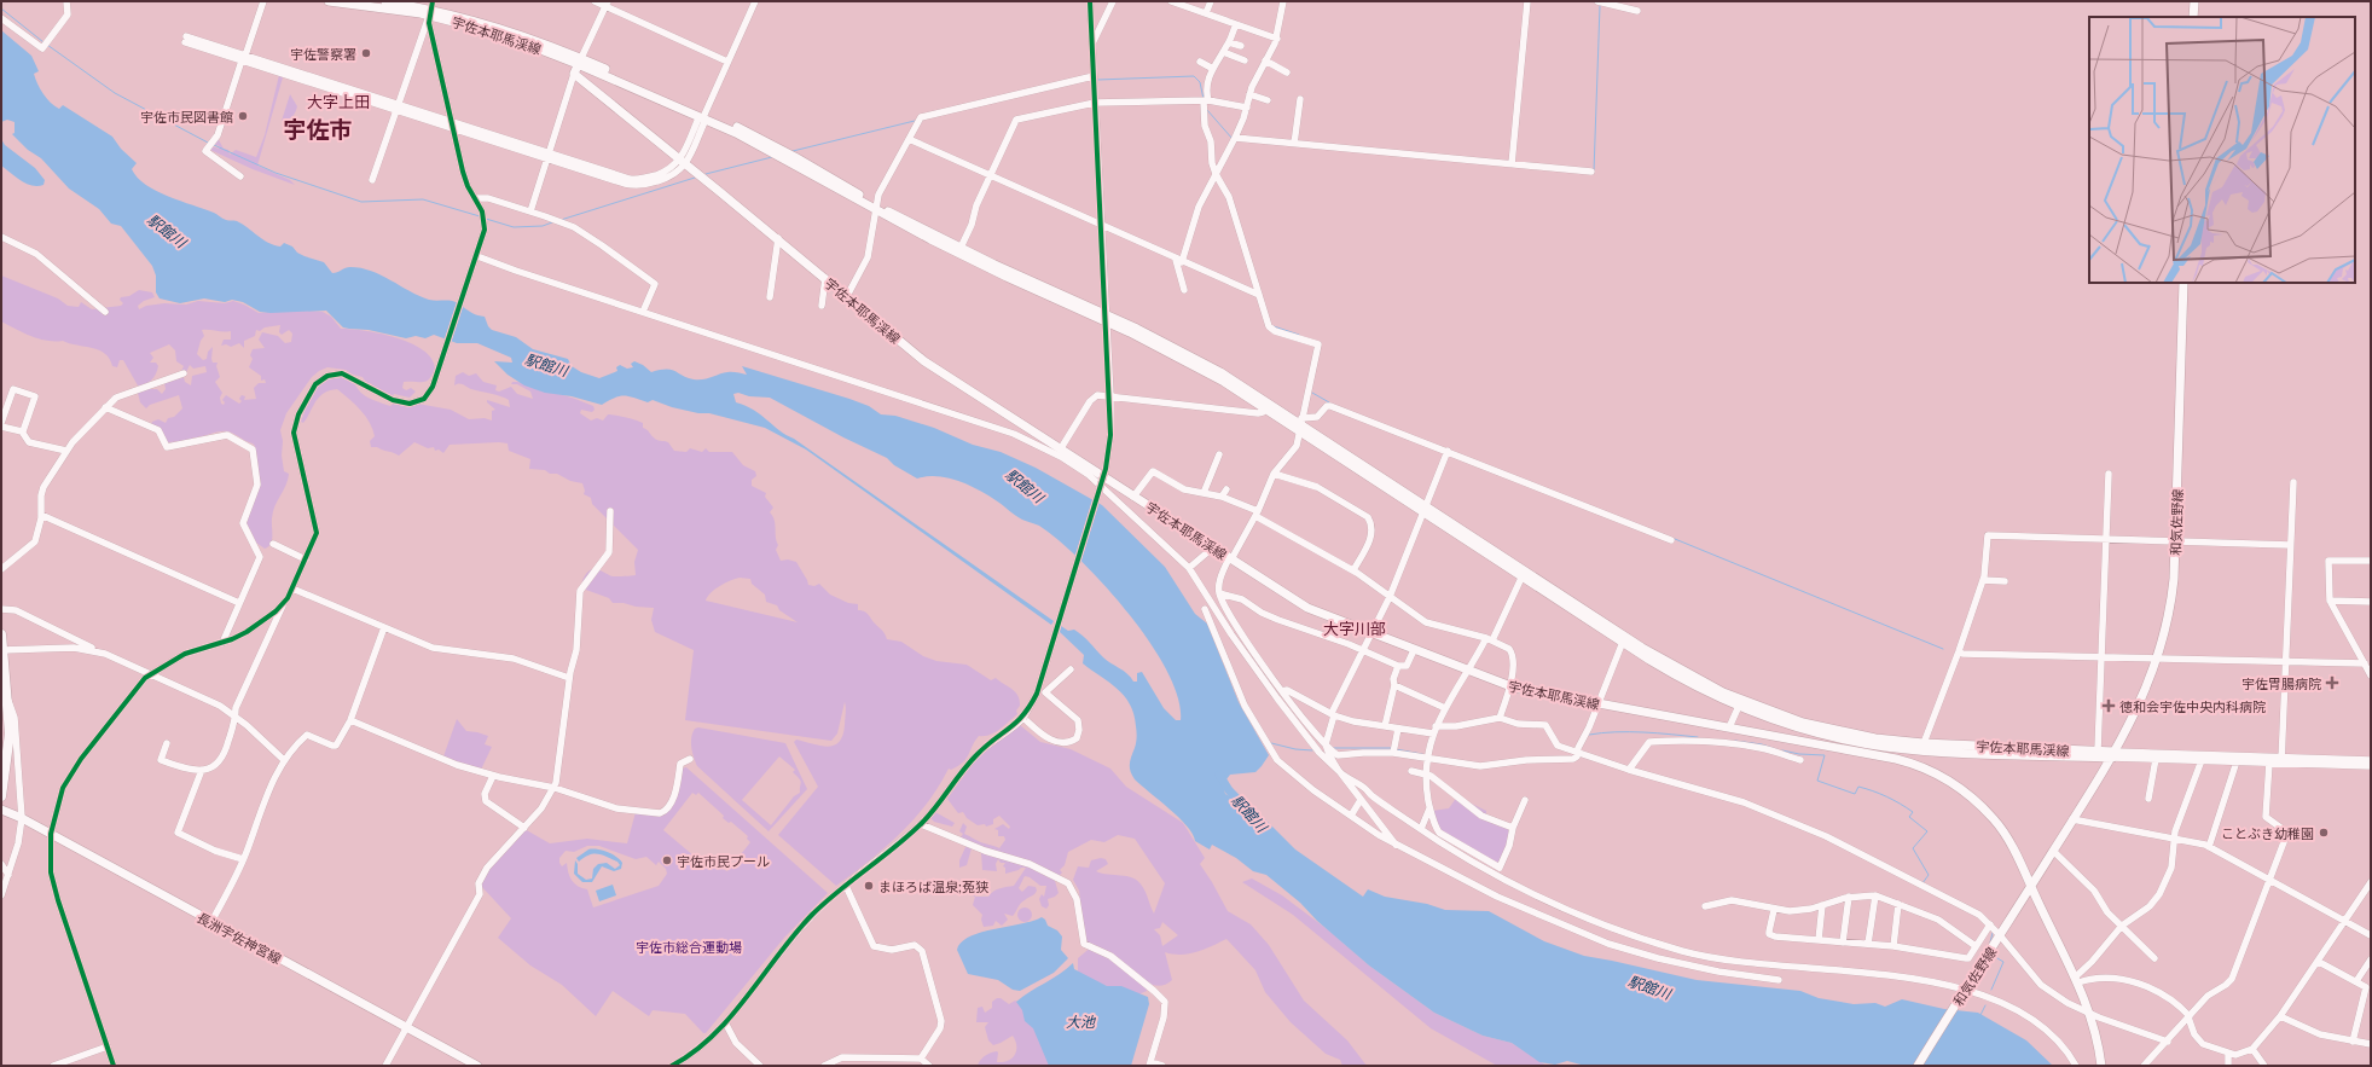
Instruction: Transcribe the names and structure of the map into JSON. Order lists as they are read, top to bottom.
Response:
{
  "streets": {
    "main road": ["宇佐本耶馬渓線", "和気佐野線", "長洲宇佐神宮線"]
  },
  "crossings": [
    ["宇佐本耶馬渓線", "和気佐野線"]
  ],
  "districts": ["大字上田", "宇佐市", "大字川部"],
  "water": ["駅館川", "大池"],
  "parks": ["宇佐市総合運動場"],
  "places": {
    "other": [
      "宇佐警察署",
      "宇佐市民図書館",
      "ことぶき幼稚園",
      "宇佐市民プール",
      "まほろば温泉;菟狭"
    ],
    "health": ["宇佐胃腸病院", "徳和会宇佐中央内科病院"]
  }
}
